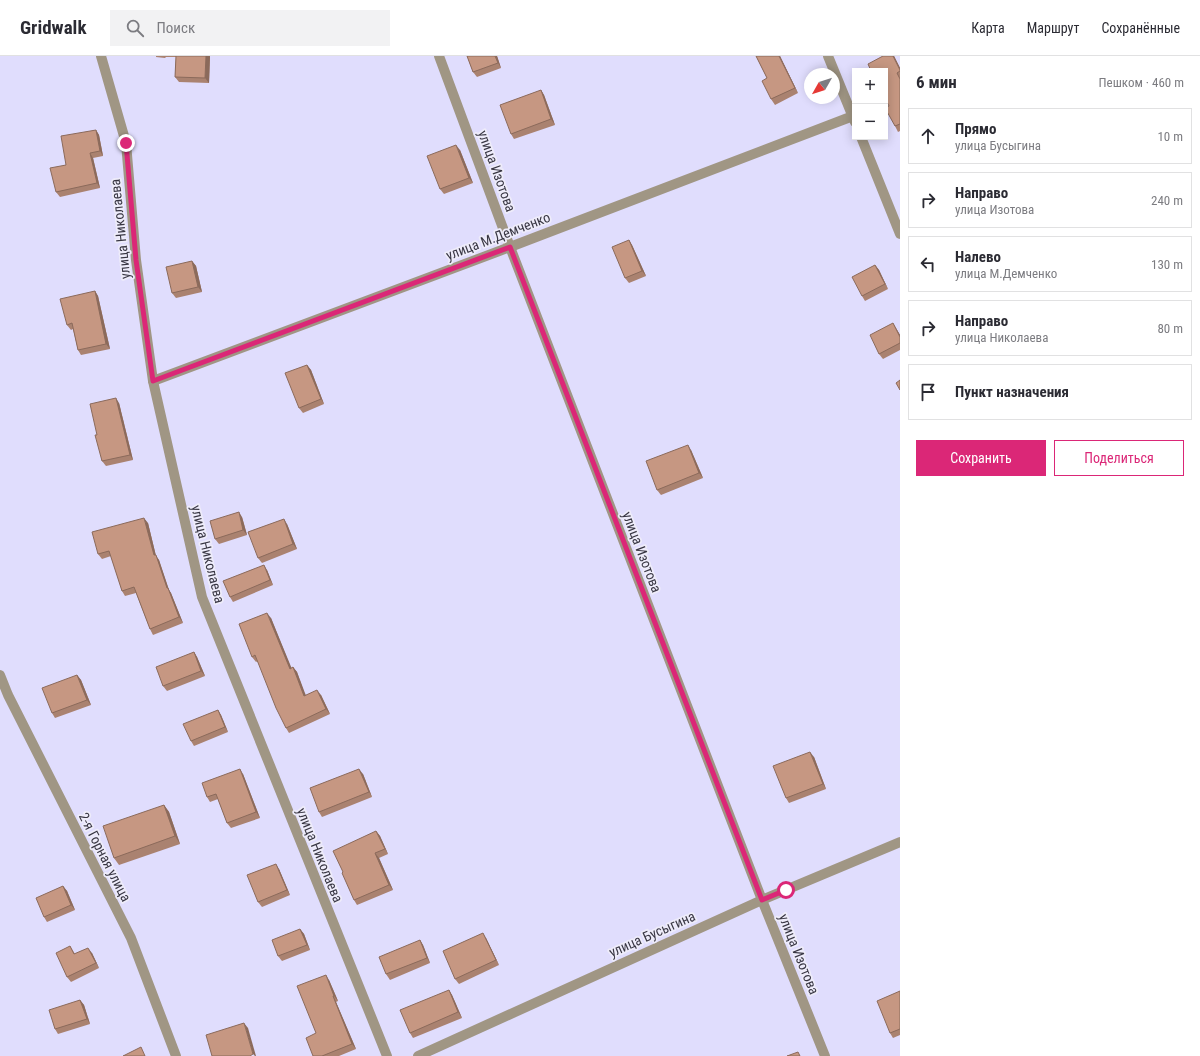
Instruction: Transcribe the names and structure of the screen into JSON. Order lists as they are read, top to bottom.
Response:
{
  "streets": {
    "street": [
      "улица Изотова",
      "улица Николаева",
      "улица М.Демченко",
      "2-я Горная улица",
      "улица Бусыгина"
    ]
  },
  "crossings": [
    ["улица Изотова", "улица М.Демченко"],
    ["улица Изотова", "улица Бусыгина"],
    ["улица Николаева", "улица М.Демченко"]
  ],
  "north": "bottom left",
  "page": {
    "header": "Gridwalk",
    "search": "Поиск",
    "nav": ["Карта", "Маршрут", "Сохранённые"],
    "heading": ["6 мин", "Пешком · 460 m"],
    "map_buttons": ["+", "−"],
    "list": [
      ["Прямо", "улица Бусыгина", "10 m"],
      ["Направо", "улица Изотова", "240 m"],
      ["Налево", "улица М.Демченко", "130 m"],
      ["Направо", "улица Николаева", "80 m"],
      "Пункт назначения"
    ],
    "buttons": ["Сохранить", "Поделиться"]
  }
}
